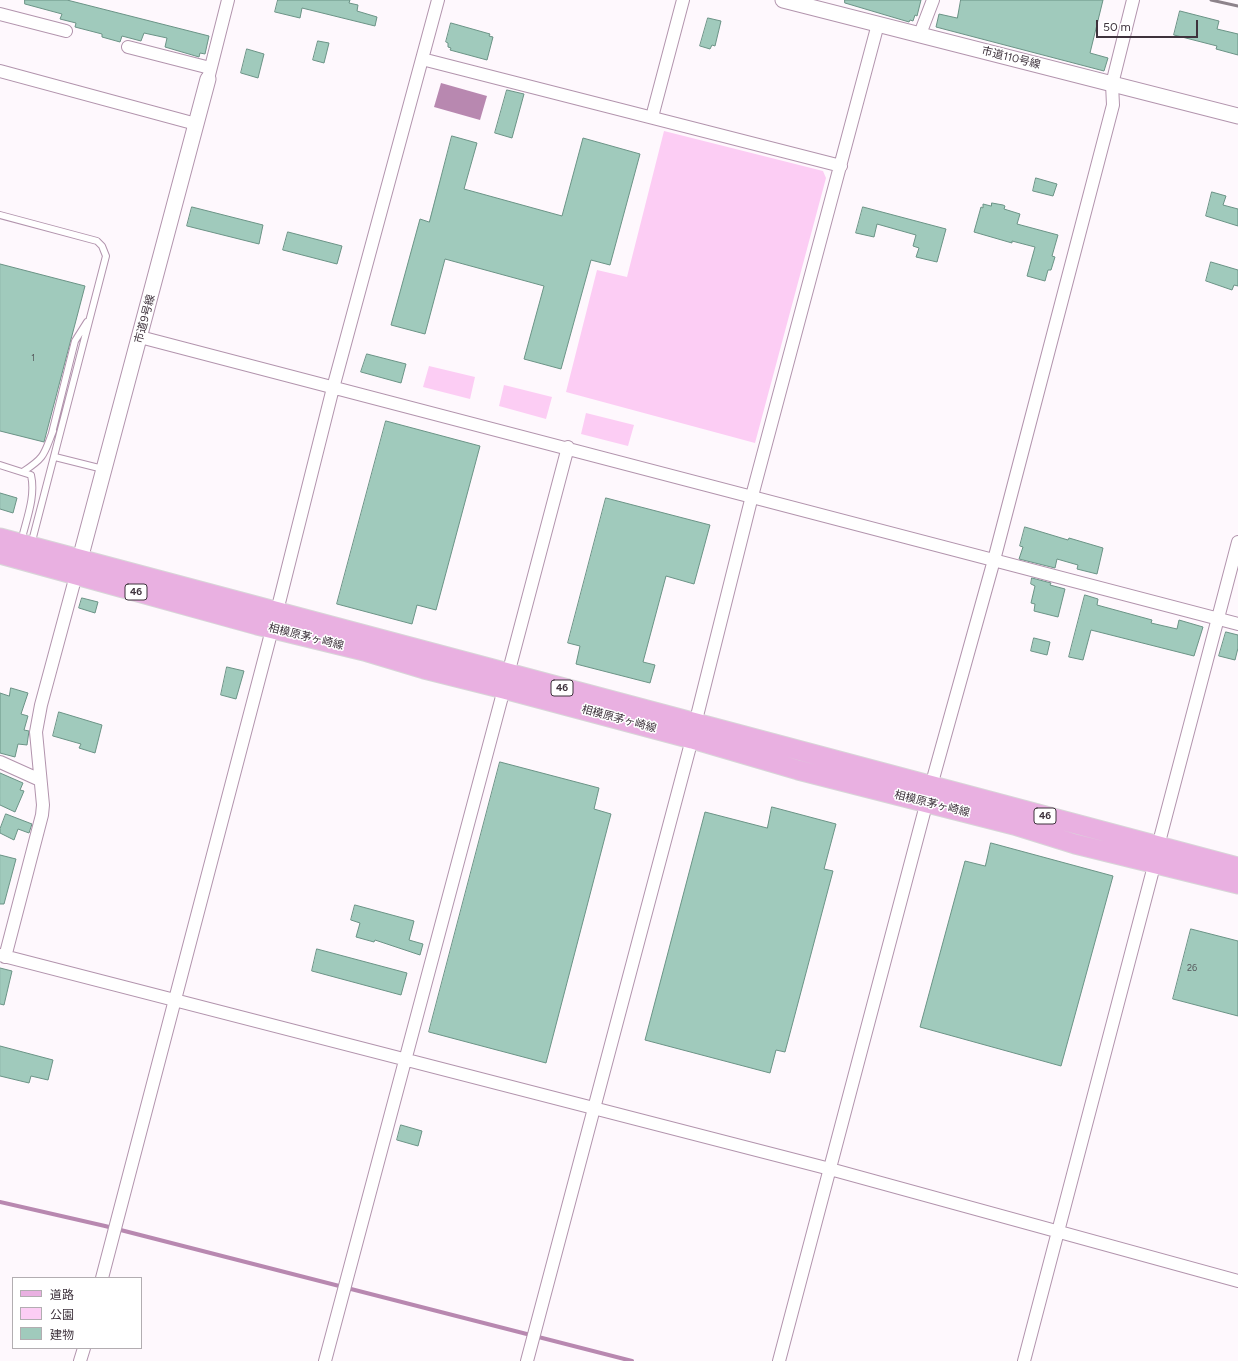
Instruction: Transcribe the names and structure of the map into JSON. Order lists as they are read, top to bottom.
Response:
{
  "streets": {
    "main road": ["46", "相模原茅ヶ崎線"],
    "street": ["市道110号線", "市道9号線"]
  },
  "crossings": [
    ["市道9号線", "相模原茅ヶ崎線"]
  ],
  "house_numbers": ["1", "26"],
  "legend": ["道路", "公園", "建物"],
  "scale_bar": "50 m"
}
